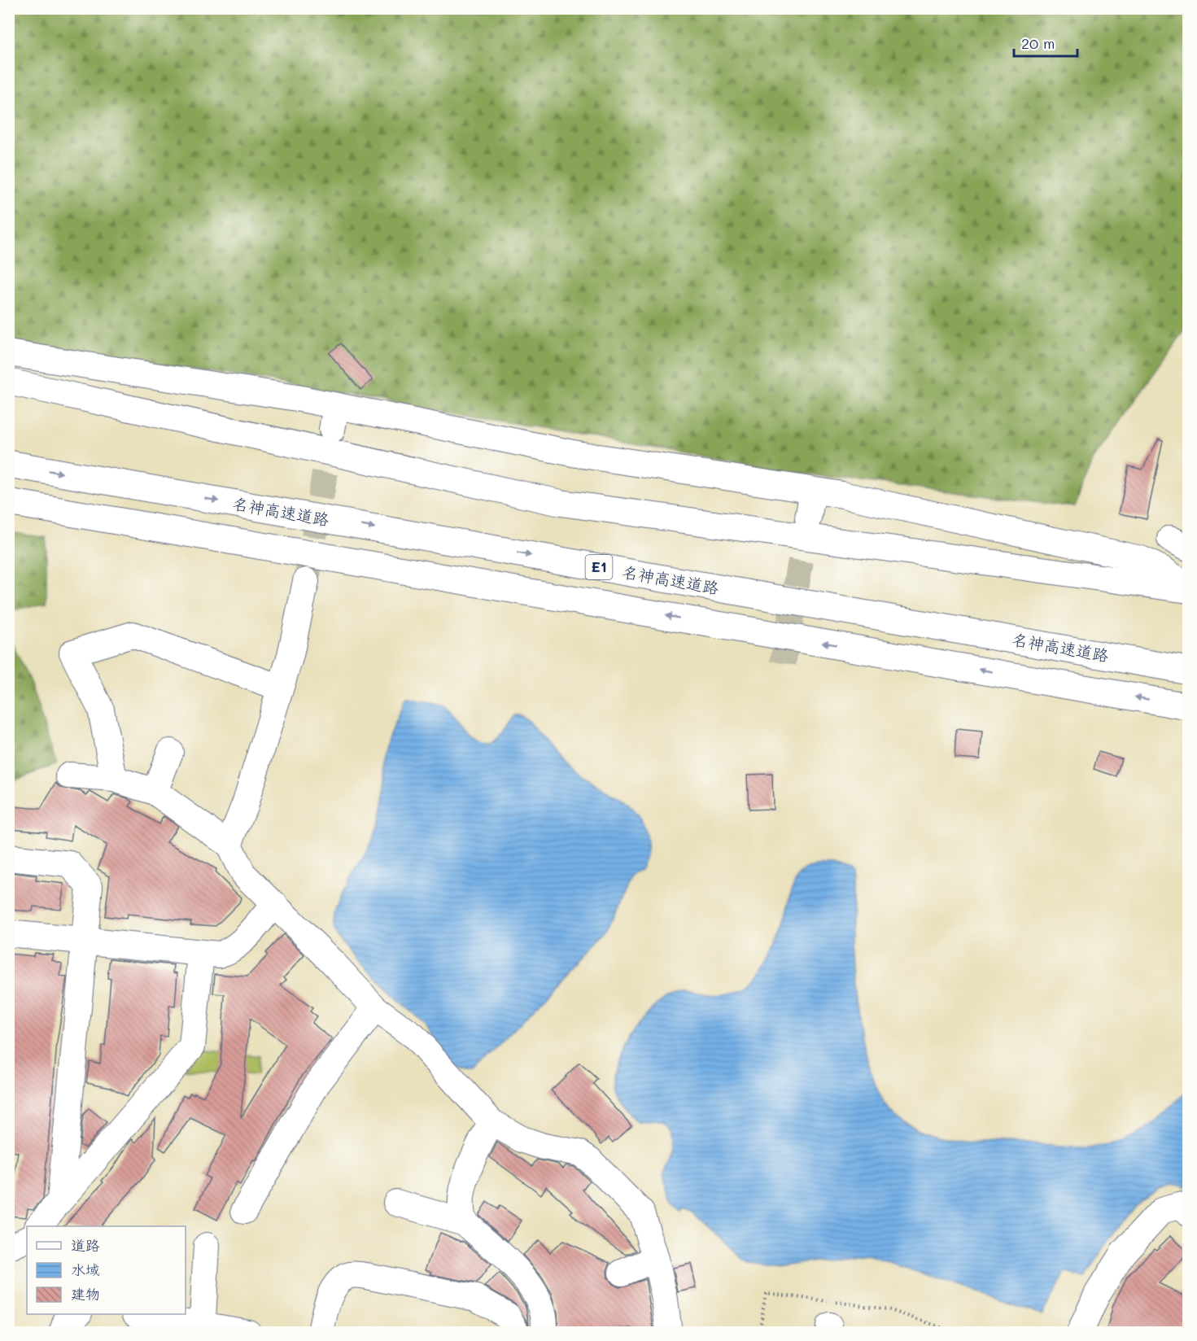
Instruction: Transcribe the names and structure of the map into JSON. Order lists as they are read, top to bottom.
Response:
{
  "streets": {
    "highway": ["名神高速道路", "E1"]
  },
  "legend": ["道路", "水域", "建物"],
  "scale_bar": "20 m"
}
